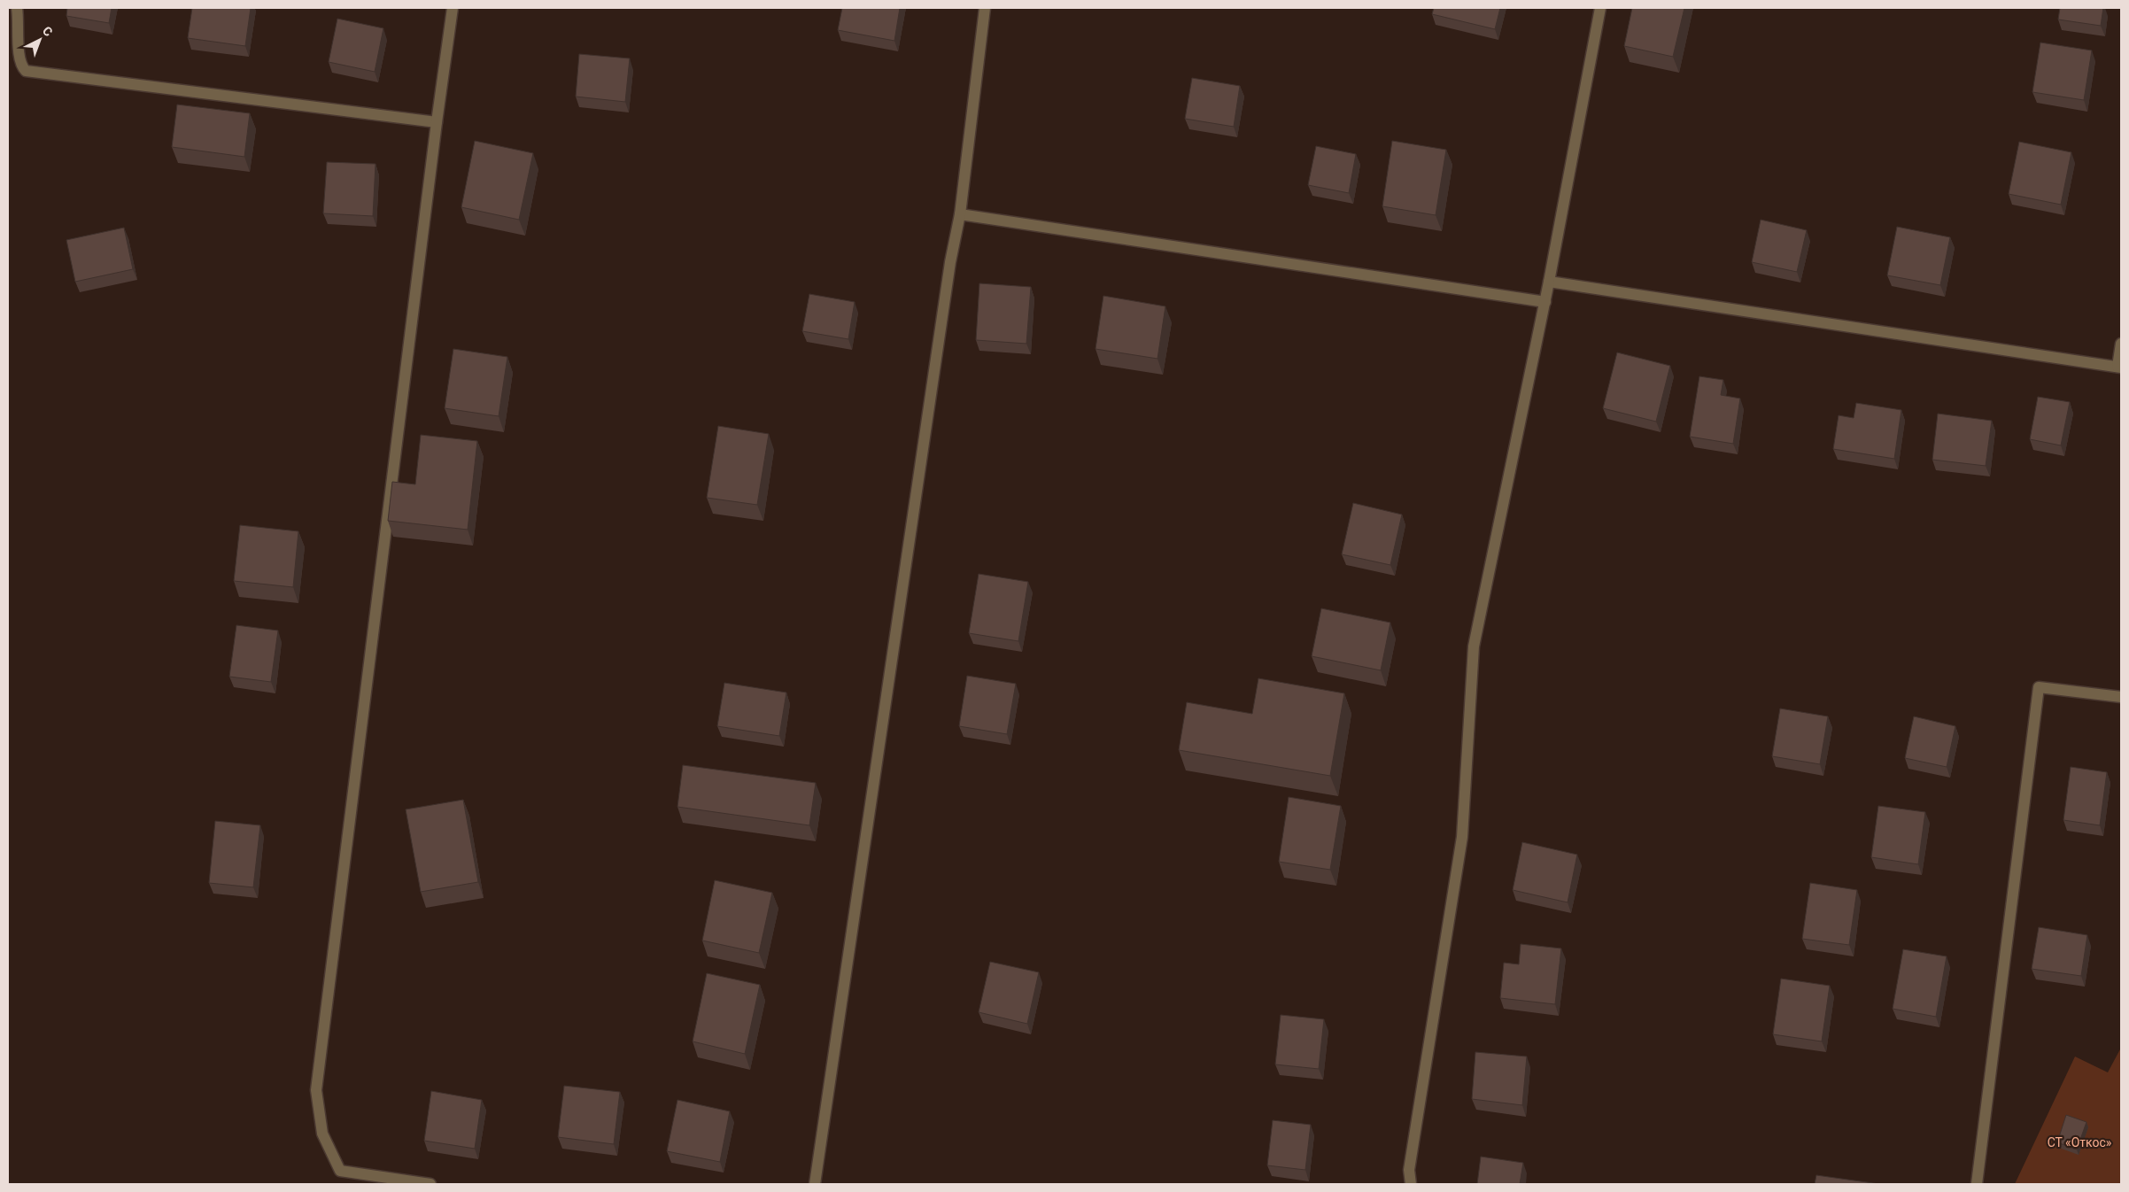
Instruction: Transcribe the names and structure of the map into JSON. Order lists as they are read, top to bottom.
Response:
{
  "parks": ["СТ «Откос»"],
  "north": "top right"
}
